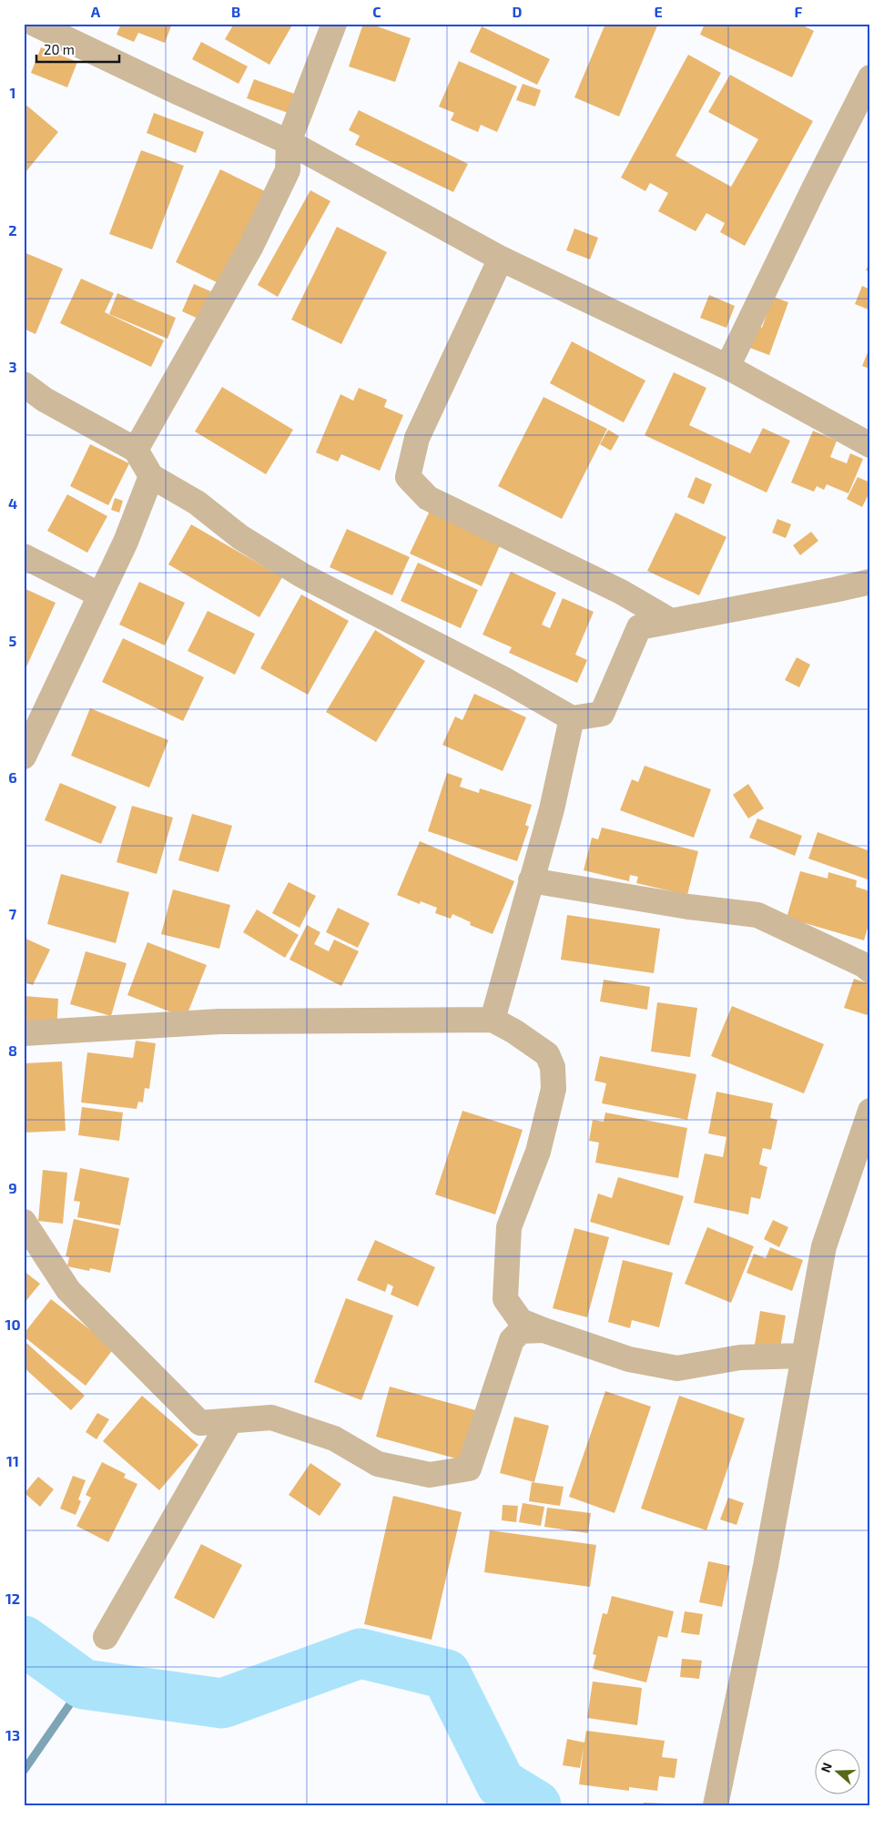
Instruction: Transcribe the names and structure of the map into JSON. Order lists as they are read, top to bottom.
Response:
{
  "scale_bar": "20 m",
  "north": "left",
  "grid": {
    "columns": [
      "A",
      "B",
      "C",
      "D",
      "E",
      "F"
    ],
    "rows": [
      "1",
      "2",
      "3",
      "4",
      "5",
      "6",
      "7",
      "8",
      "9",
      "10",
      "11",
      "12",
      "13"
    ]
  }
}
